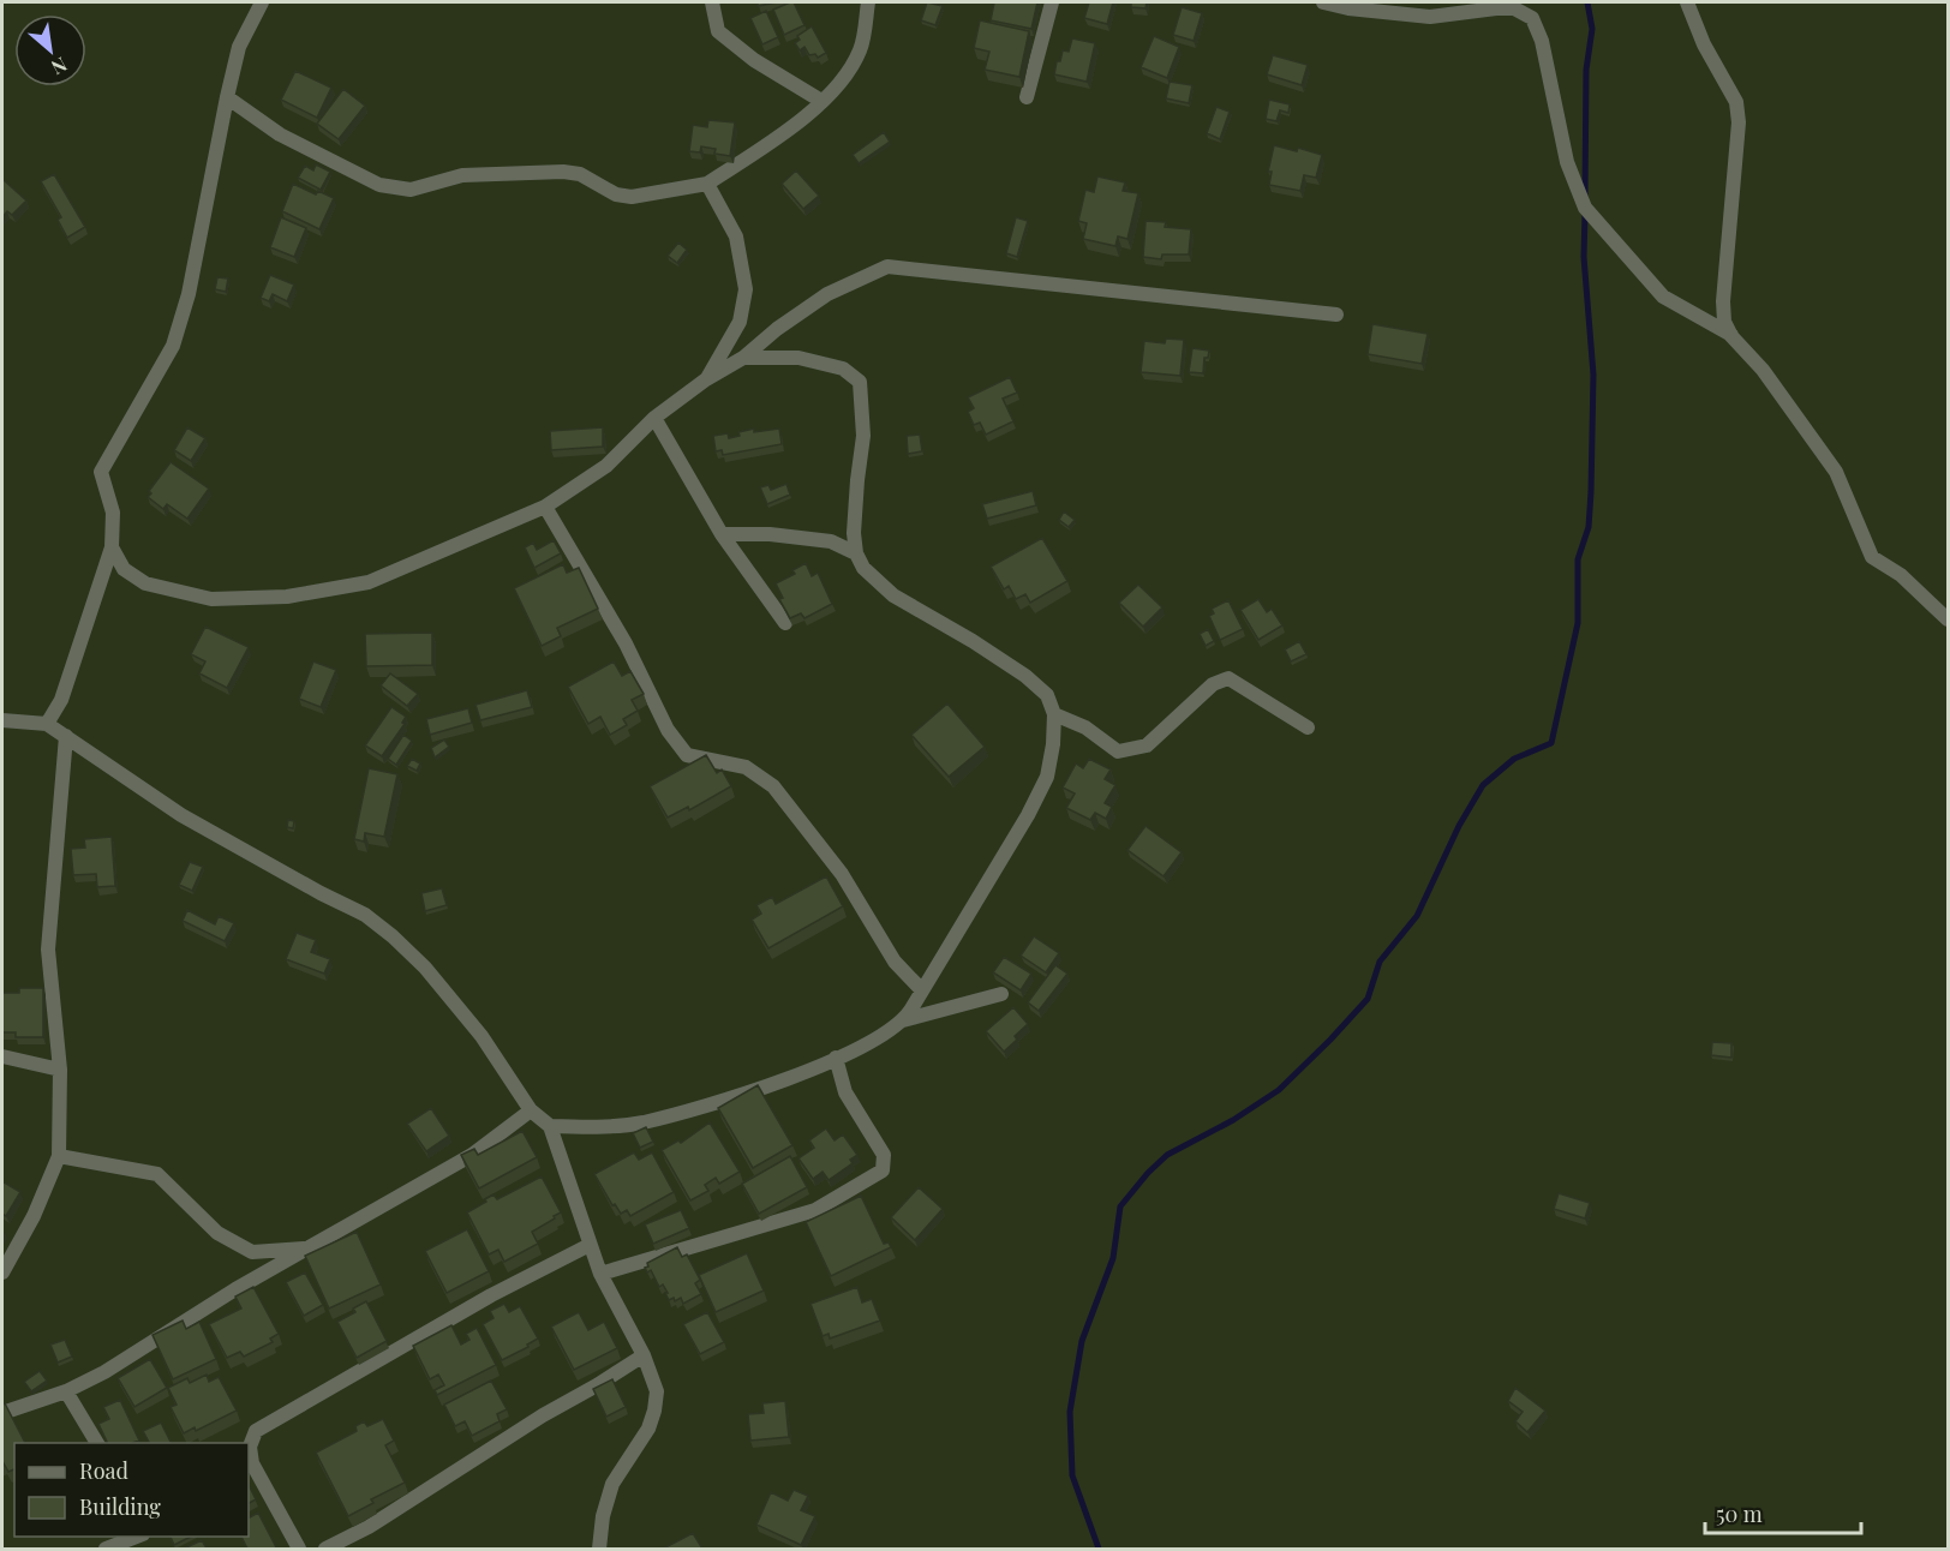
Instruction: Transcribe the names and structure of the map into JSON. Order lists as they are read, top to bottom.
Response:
{
  "legend": ["Road", "Building"],
  "scale_bar": "50 m",
  "north": "bottom right"
}
